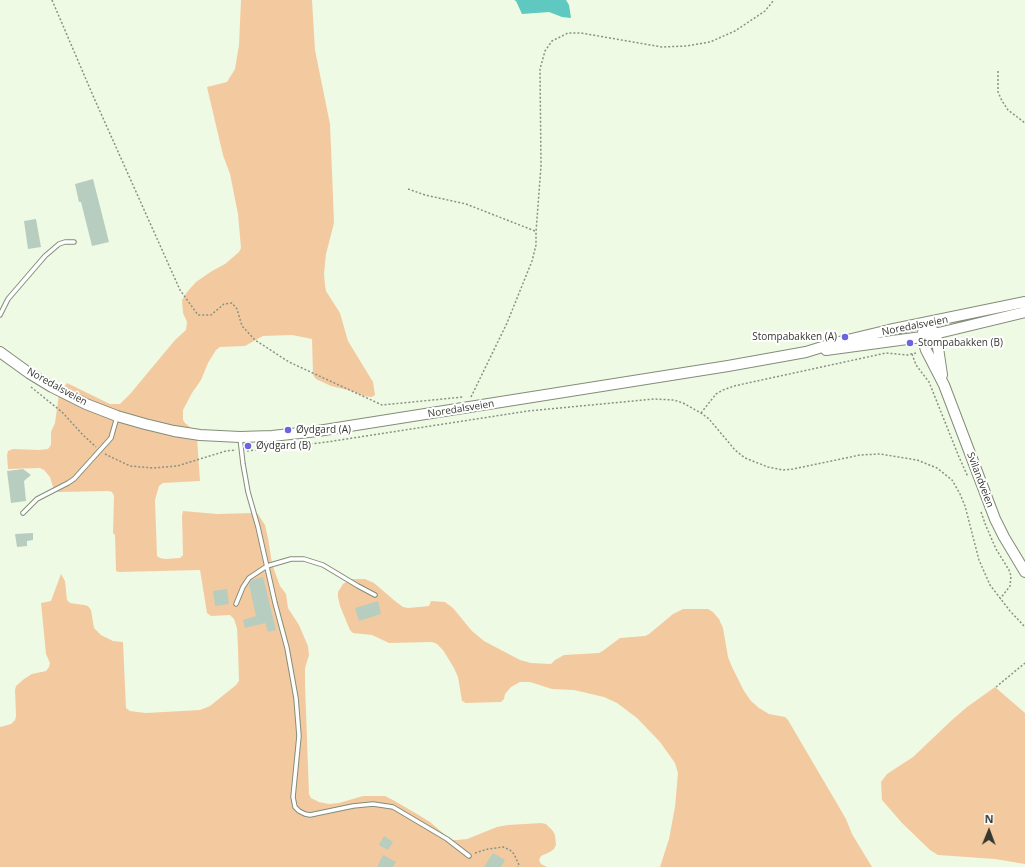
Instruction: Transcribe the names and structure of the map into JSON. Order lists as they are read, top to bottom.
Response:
{
  "streets": {
    "main road": ["Noredalsveien", "Svilandveien"]
  },
  "crossings": [
    ["Noredalsveien", "Svilandveien"]
  ],
  "places": [
    "Stompabakken (A)",
    "Stompabakken (B)",
    "Øydgard (A)",
    "Øydgard (B)"
  ],
  "north": "top"
}
